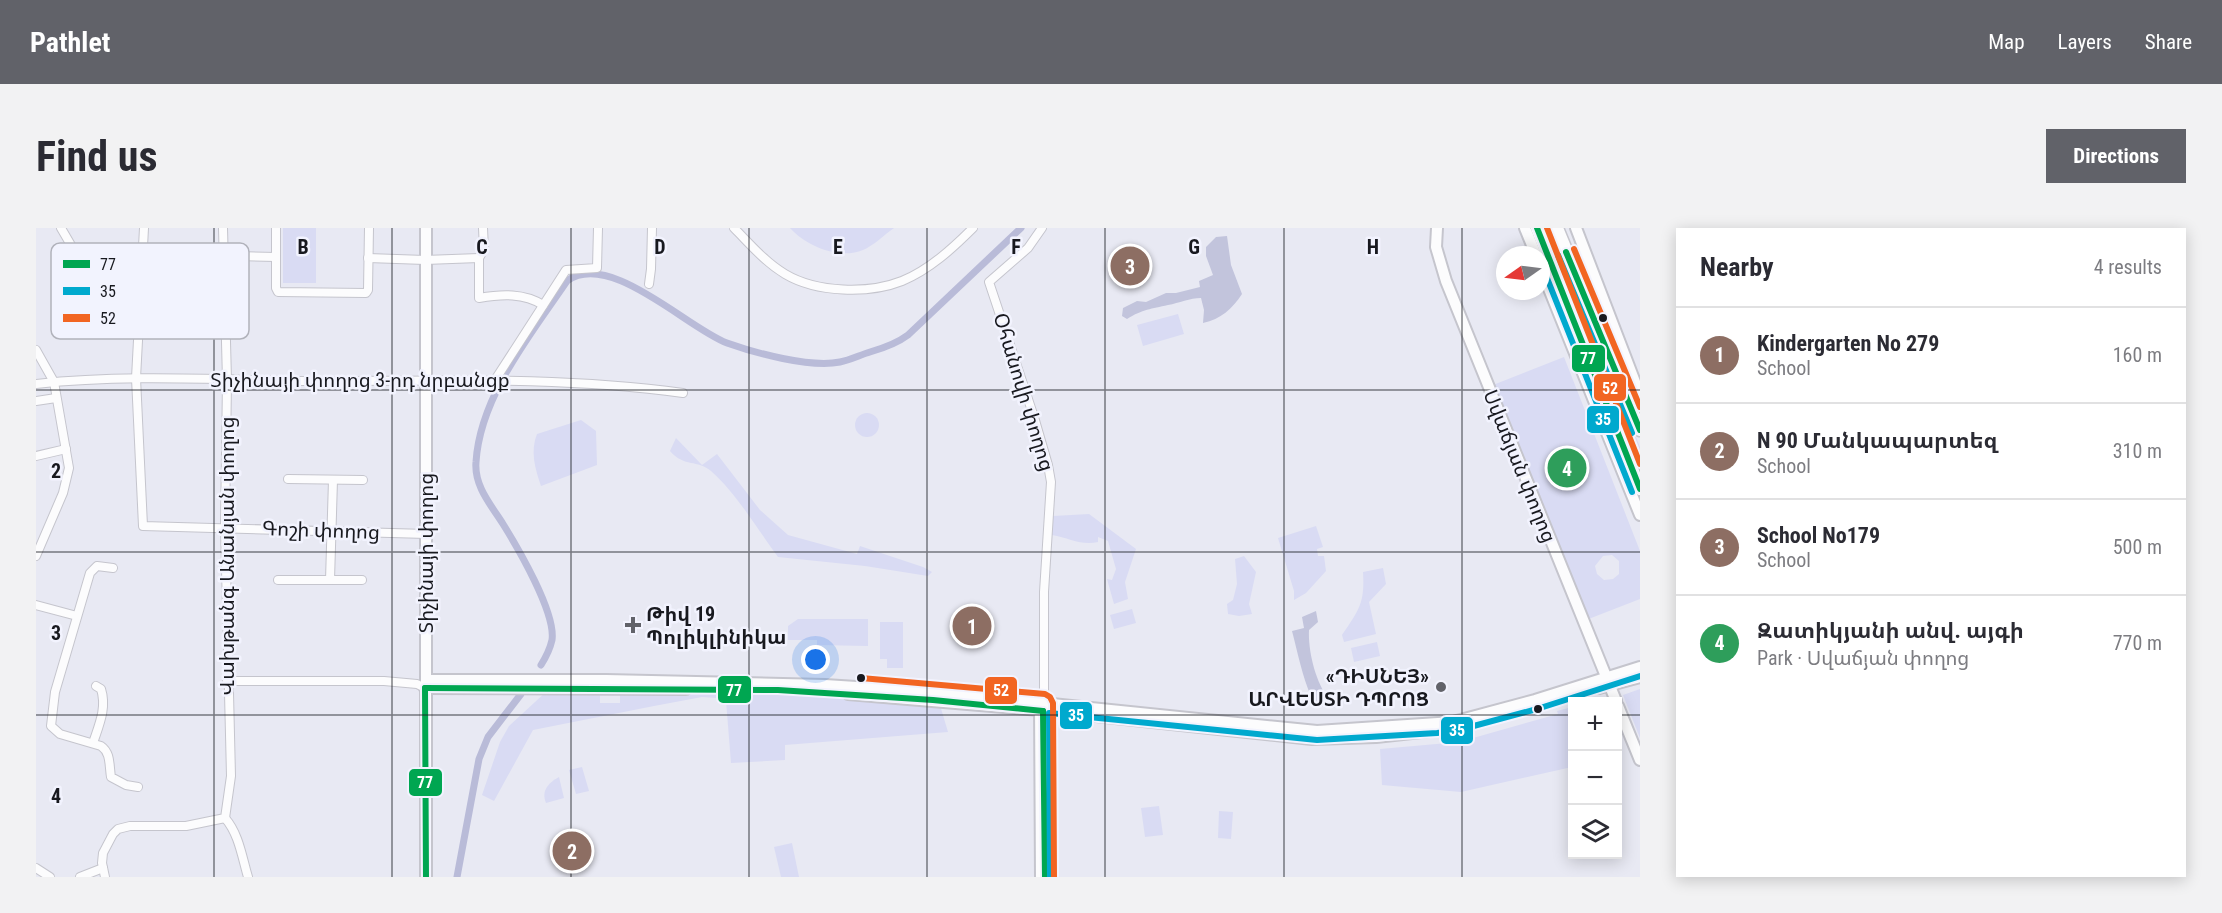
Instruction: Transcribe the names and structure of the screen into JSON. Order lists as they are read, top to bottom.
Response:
{
  "streets": {
    "main road": ["Օհանովի փողոց", "Սվաճյան փողոց", "Տիչինայի փողոց"],
    "street": ["Տիչինայի փողոց 3-րդ նրբանցք", "Գոշի փողոց", "Վախթանգ Անանյան փողոց"]
  },
  "crossings": [
    ["Տիչինայի փողոց 3-րդ նրբանցք", "Գոշի փողոց"],
    ["Տիչինայի փողոց 3-րդ նրբանցք", "Տիչինայի փողոց"],
    ["Տիչինայի փողոց 3-րդ նրբանցք", "Վախթանգ Անանյան փողոց"],
    ["Գոշի փողոց", "Տիչինայի փողոց"],
    ["Գոշի փողոց", "Վախթանգ Անանյան փողոց"]
  ],
  "places": {
    "health": ["Թիվ 19 Պոլիկլինիկա"],
    "other": ["«ԴԻՍՆԵՅ» ԱՐՎԵՍՏԻ ԴՊՐՈՑ"]
  },
  "lines": ["transit line 77", "transit line 52", "transit line 35"],
  "legend": ["77", "35", "52"],
  "north": "left",
  "page": {
    "header": "Pathlet",
    "nav": ["Map", "Layers", "Share"],
    "buttons": "Directions",
    "title": "Find us",
    "heading": ["Nearby", "4 results"],
    "pins": [
      "3",
      "4",
      "1",
      "2"
    ],
    "list": [
      {
        "mark": "1",
        "name": "Kindergarten No 279",
        "note": "School",
        "value": "160 m"
      },
      {
        "mark": "2",
        "name": "N 90 Մանկապարտեզ",
        "note": "School",
        "value": "310 m"
      },
      {
        "mark": "3",
        "name": "School No179",
        "note": "School",
        "value": "500 m"
      },
      {
        "mark": "4",
        "name": "Զատիկյանի անվ. այգի",
        "note": "Park · Սվաճյան փողոց",
        "value": "770 m"
      }
    ],
    "map_buttons": ["+", "−"]
  },
  "grid": {
    "columns": [
      "B",
      "C",
      "D",
      "E",
      "F",
      "G",
      "H"
    ],
    "rows": ["2", "3", "4"]
  }
}
